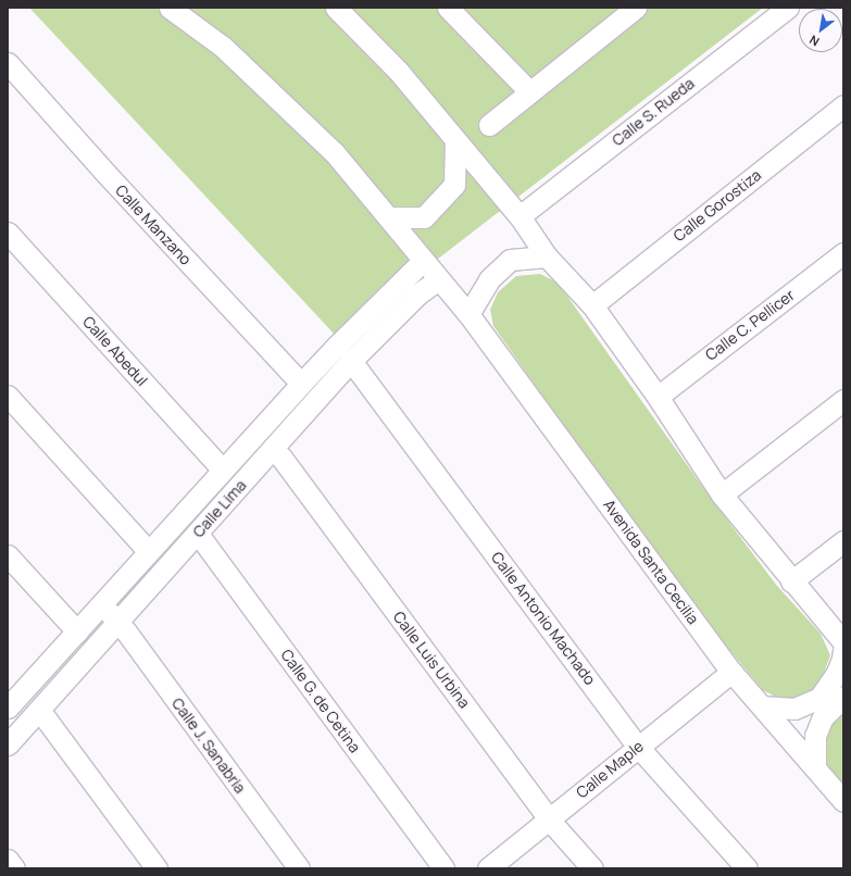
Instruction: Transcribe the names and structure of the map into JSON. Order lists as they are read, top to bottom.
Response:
{
  "streets": {
    "street": [
      "Calle S. Rueda",
      "Calle Gorostiza",
      "Calle Manzano",
      "Calle C. Pellicer",
      "Calle Abedul",
      "Calle Lima",
      "Avenida Santa Cecilia",
      "Calle Antonio Machado",
      "Calle Luis Urbina",
      "Calle G. de Cetina",
      "Calle J. Sanabria",
      "Calle Maple"
    ]
  },
  "crossings": [
    ["Calle Manzano", "Calle Lima"],
    ["Calle Abedul", "Calle Lima"],
    ["Calle Lima", "Avenida Santa Cecilia"],
    ["Calle Lima", "Calle Antonio Machado"],
    ["Calle Lima", "Calle Luis Urbina"],
    ["Calle Lima", "Calle G. de Cetina"],
    ["Calle Lima", "Calle J. Sanabria"],
    ["Avenida Santa Cecilia", "Calle Maple"],
    ["Calle Antonio Machado", "Calle Maple"],
    ["Calle Luis Urbina", "Calle Maple"]
  ],
  "north": "bottom left"
}
